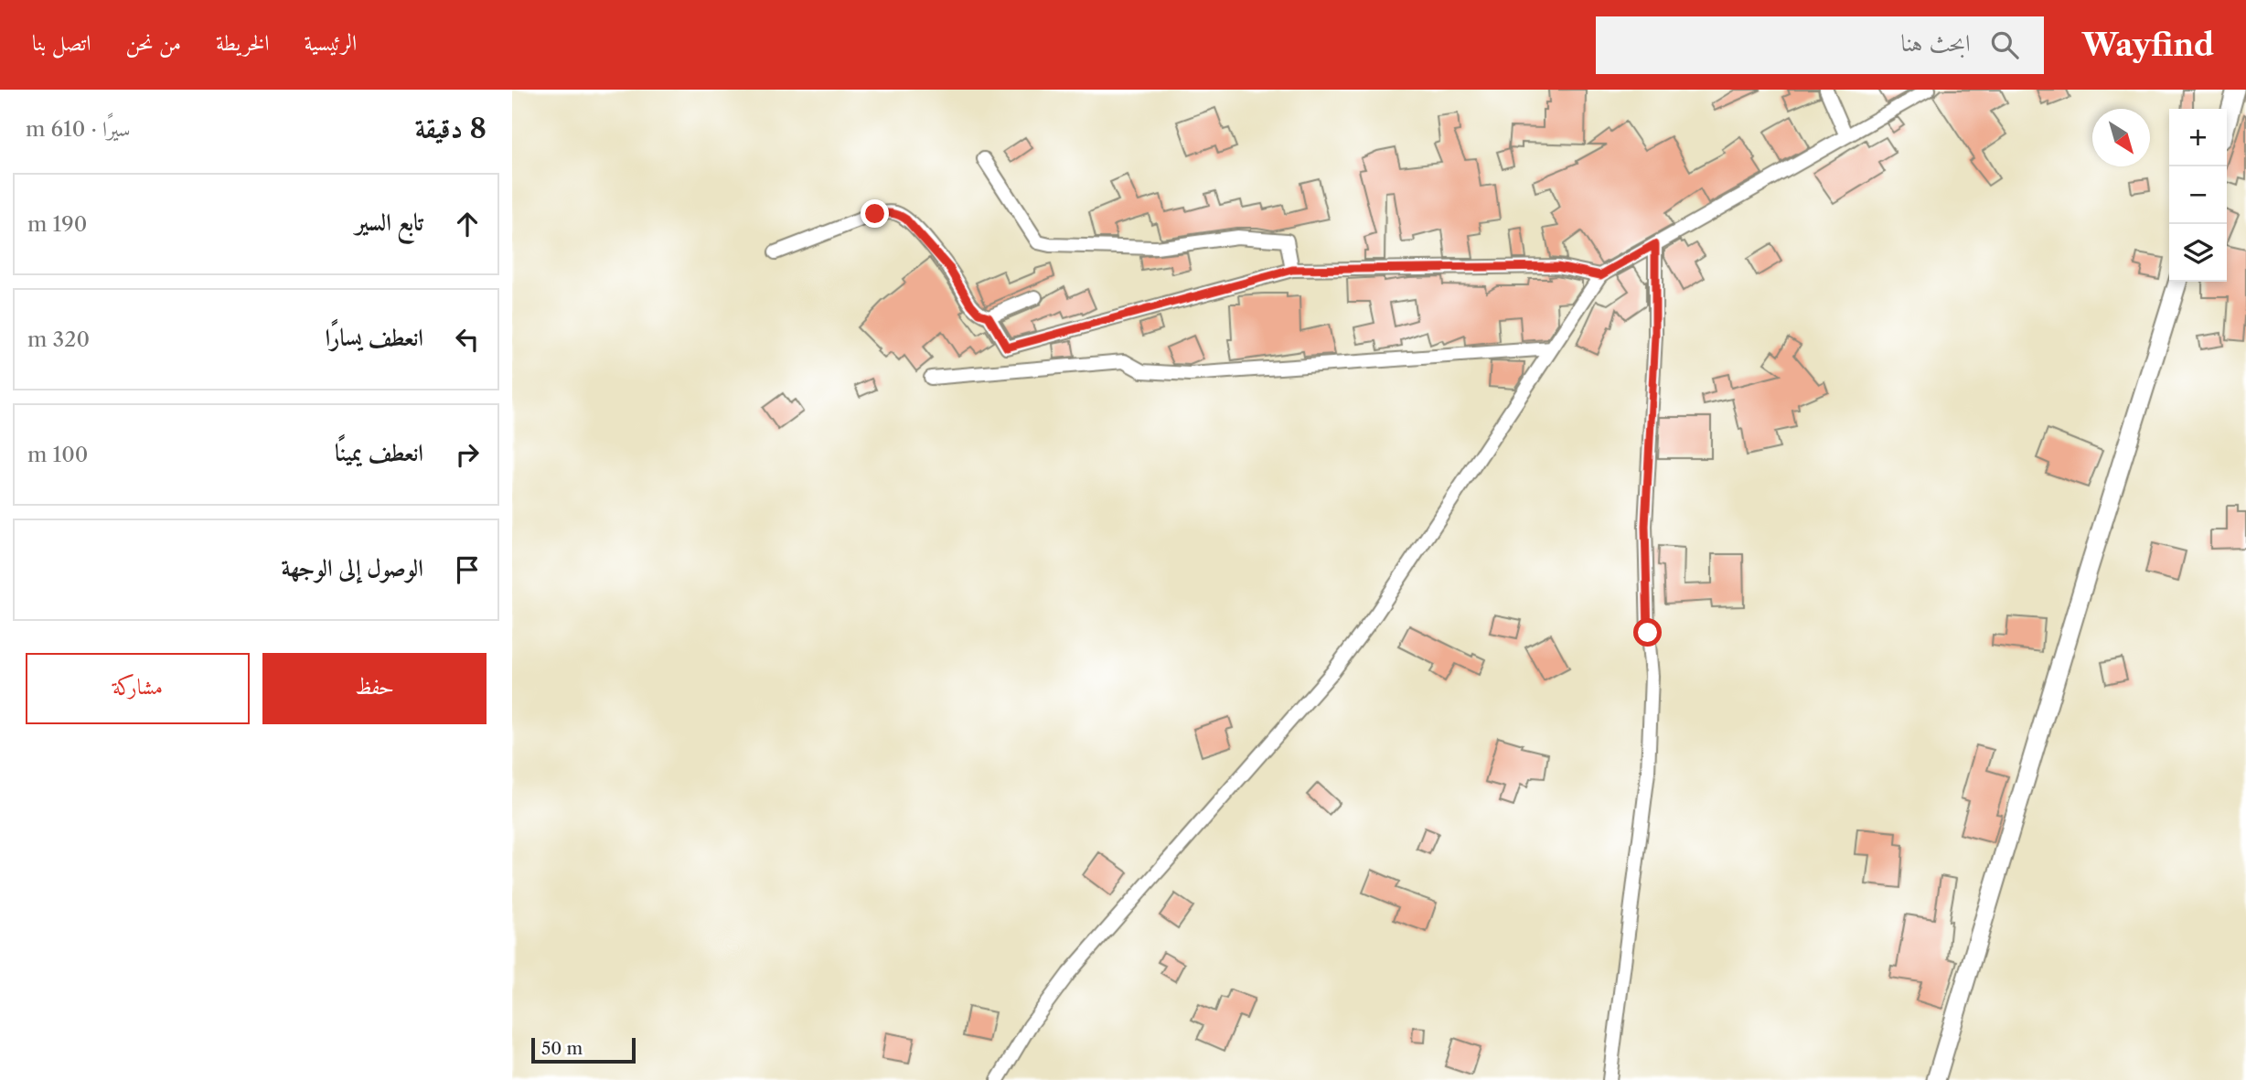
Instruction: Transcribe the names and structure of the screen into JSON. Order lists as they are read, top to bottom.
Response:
{
  "scale_bar": "50 m",
  "north": "bottom right",
  "page": {
    "header": "Wayfind",
    "search": "ابحث هنا",
    "nav": [
      "الرئيسية",
      "الخريطة",
      "من نحن",
      "اتصل بنا"
    ],
    "heading": ["8 دقيقة", "سيرًا · 610 m"],
    "map_buttons": ["+", "−"],
    "list": [
      ["تابع السير", "190 m"],
      ["انعطف يسارًا", "320 m"],
      ["انعطف يمينًا", "100 m"],
      "الوصول إلى الوجهة"
    ],
    "buttons": ["حفظ", "مشاركة"],
    "scale": "50 m"
  }
}
